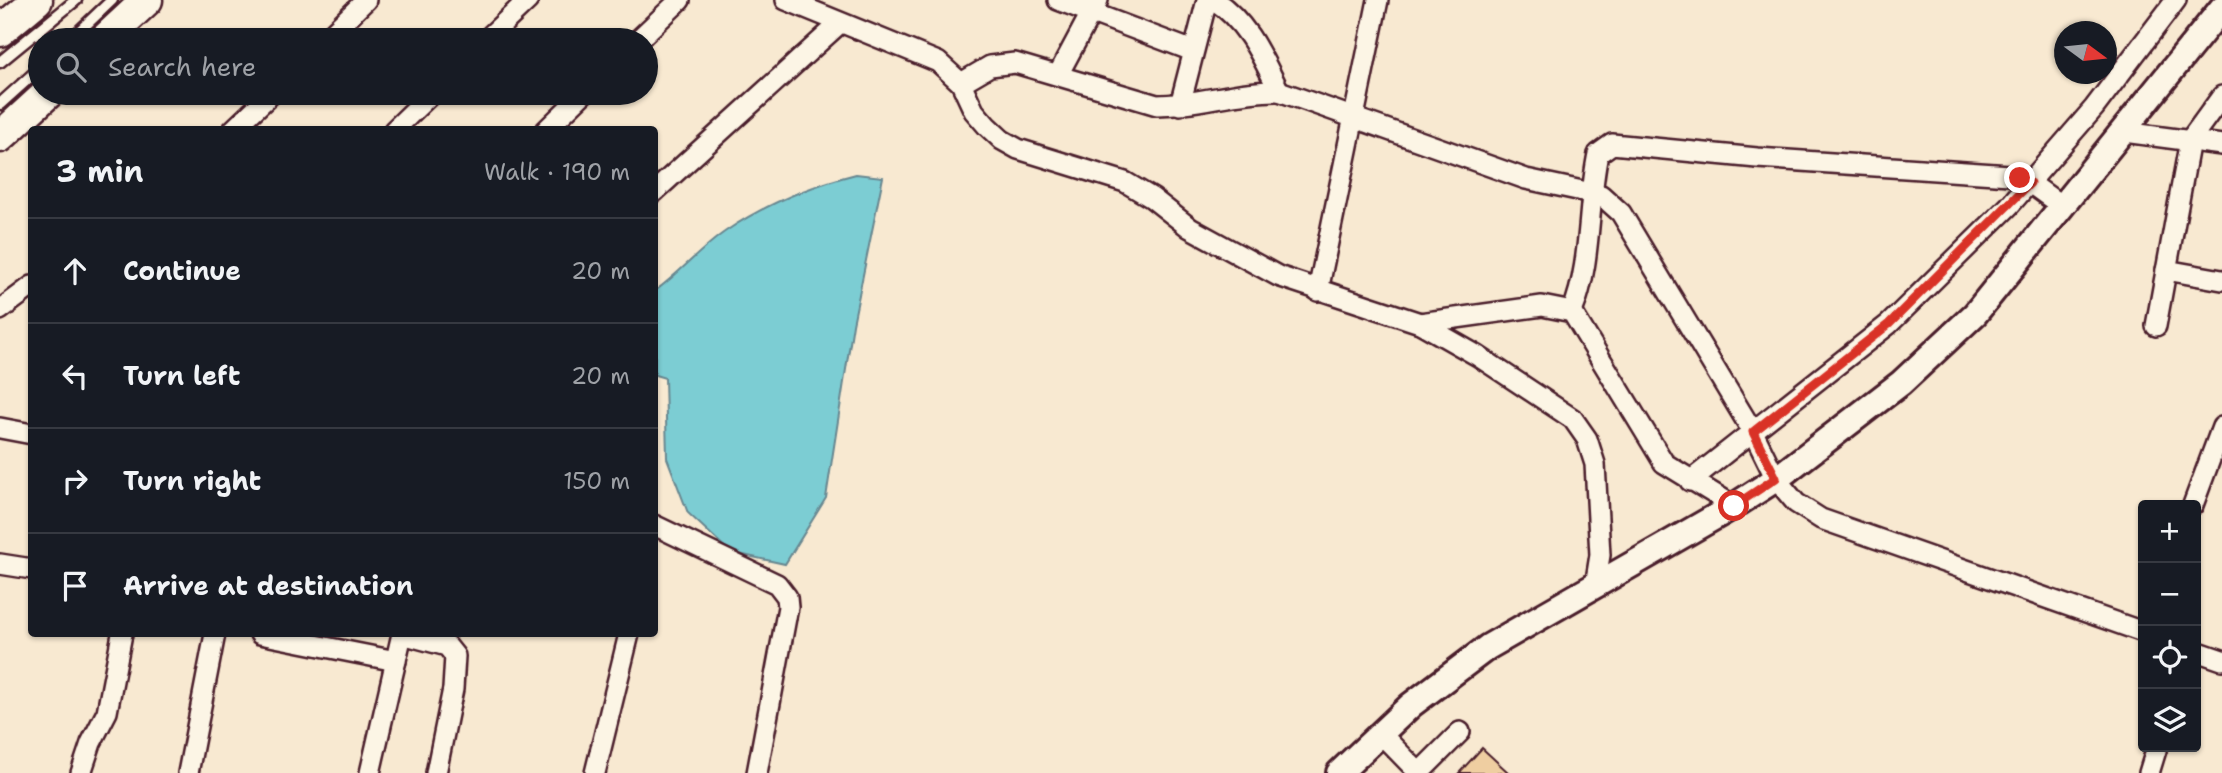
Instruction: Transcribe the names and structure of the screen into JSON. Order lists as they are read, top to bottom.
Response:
{
  "north": "right",
  "page": {
    "search": "Search here",
    "heading": ["3 min", "Walk · 190 m"],
    "list": [
      ["Continue", "20 m"],
      ["Turn left", "20 m"],
      ["Turn right", "150 m"],
      "Arrive at destination"
    ],
    "map_buttons": ["+", "−"]
  }
}
